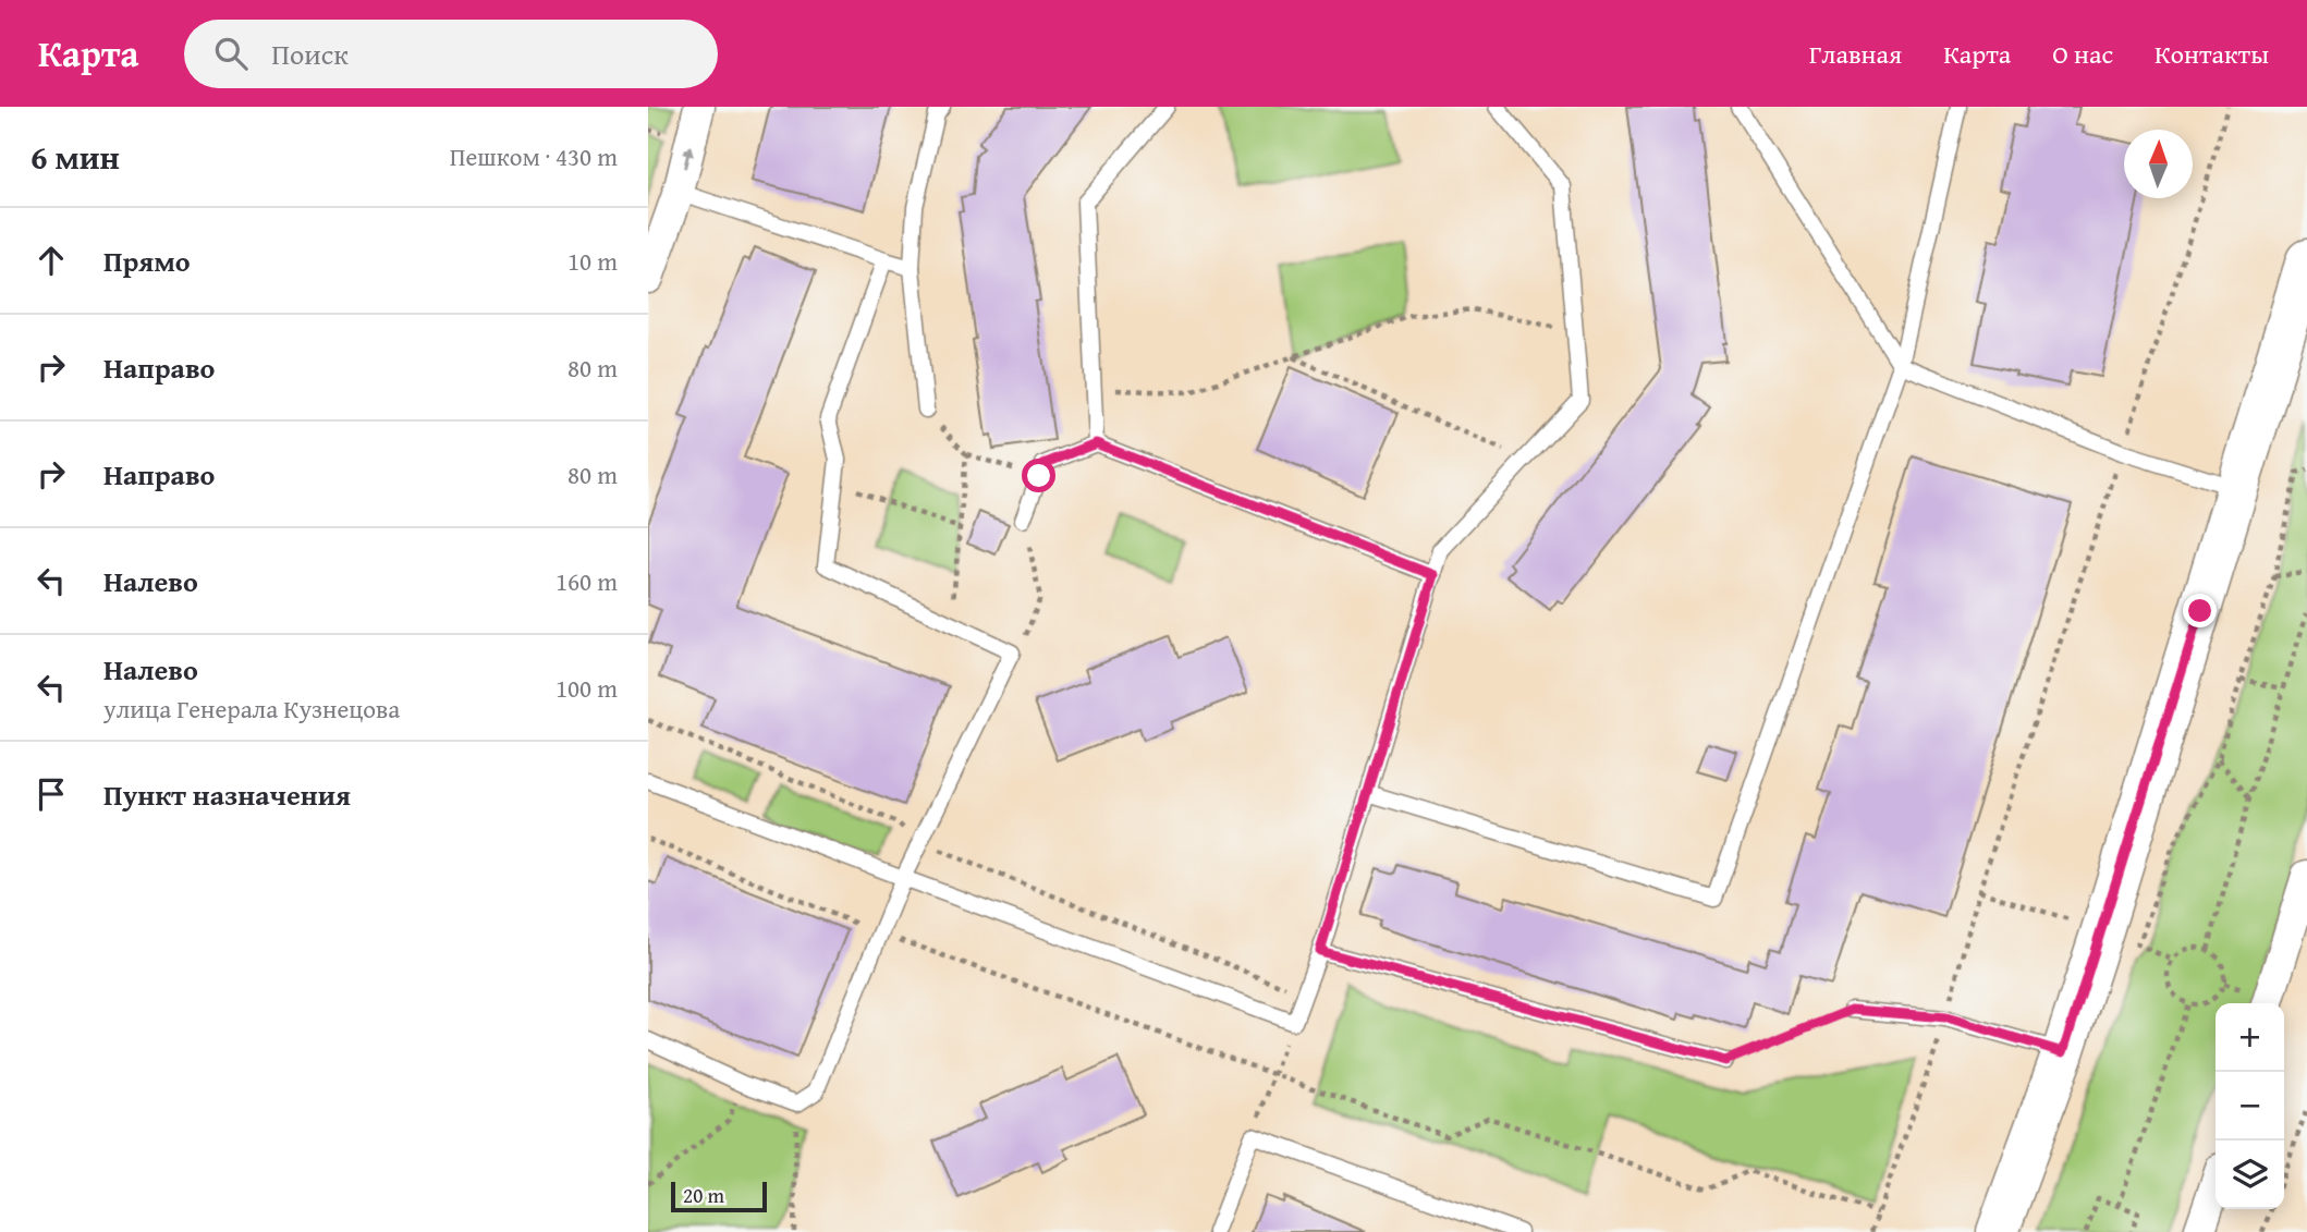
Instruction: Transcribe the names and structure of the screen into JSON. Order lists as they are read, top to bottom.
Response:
{
  "scale_bar": "20 m",
  "north": "top",
  "page": {
    "header": "Карта",
    "search": "Поиск",
    "nav": [
      "Главная",
      "Карта",
      "О нас",
      "Контакты"
    ],
    "heading": ["6 мин", "Пешком · 430 m"],
    "list": [
      ["Прямо", "10 m"],
      ["Направо", "80 m"],
      ["Направо", "80 m"],
      ["Налево", "160 m"],
      ["Налево", "улица Генерала Кузнецова", "100 m"],
      "Пункт назначения"
    ],
    "map_buttons": ["+", "−"],
    "scale": "20 m"
  }
}
